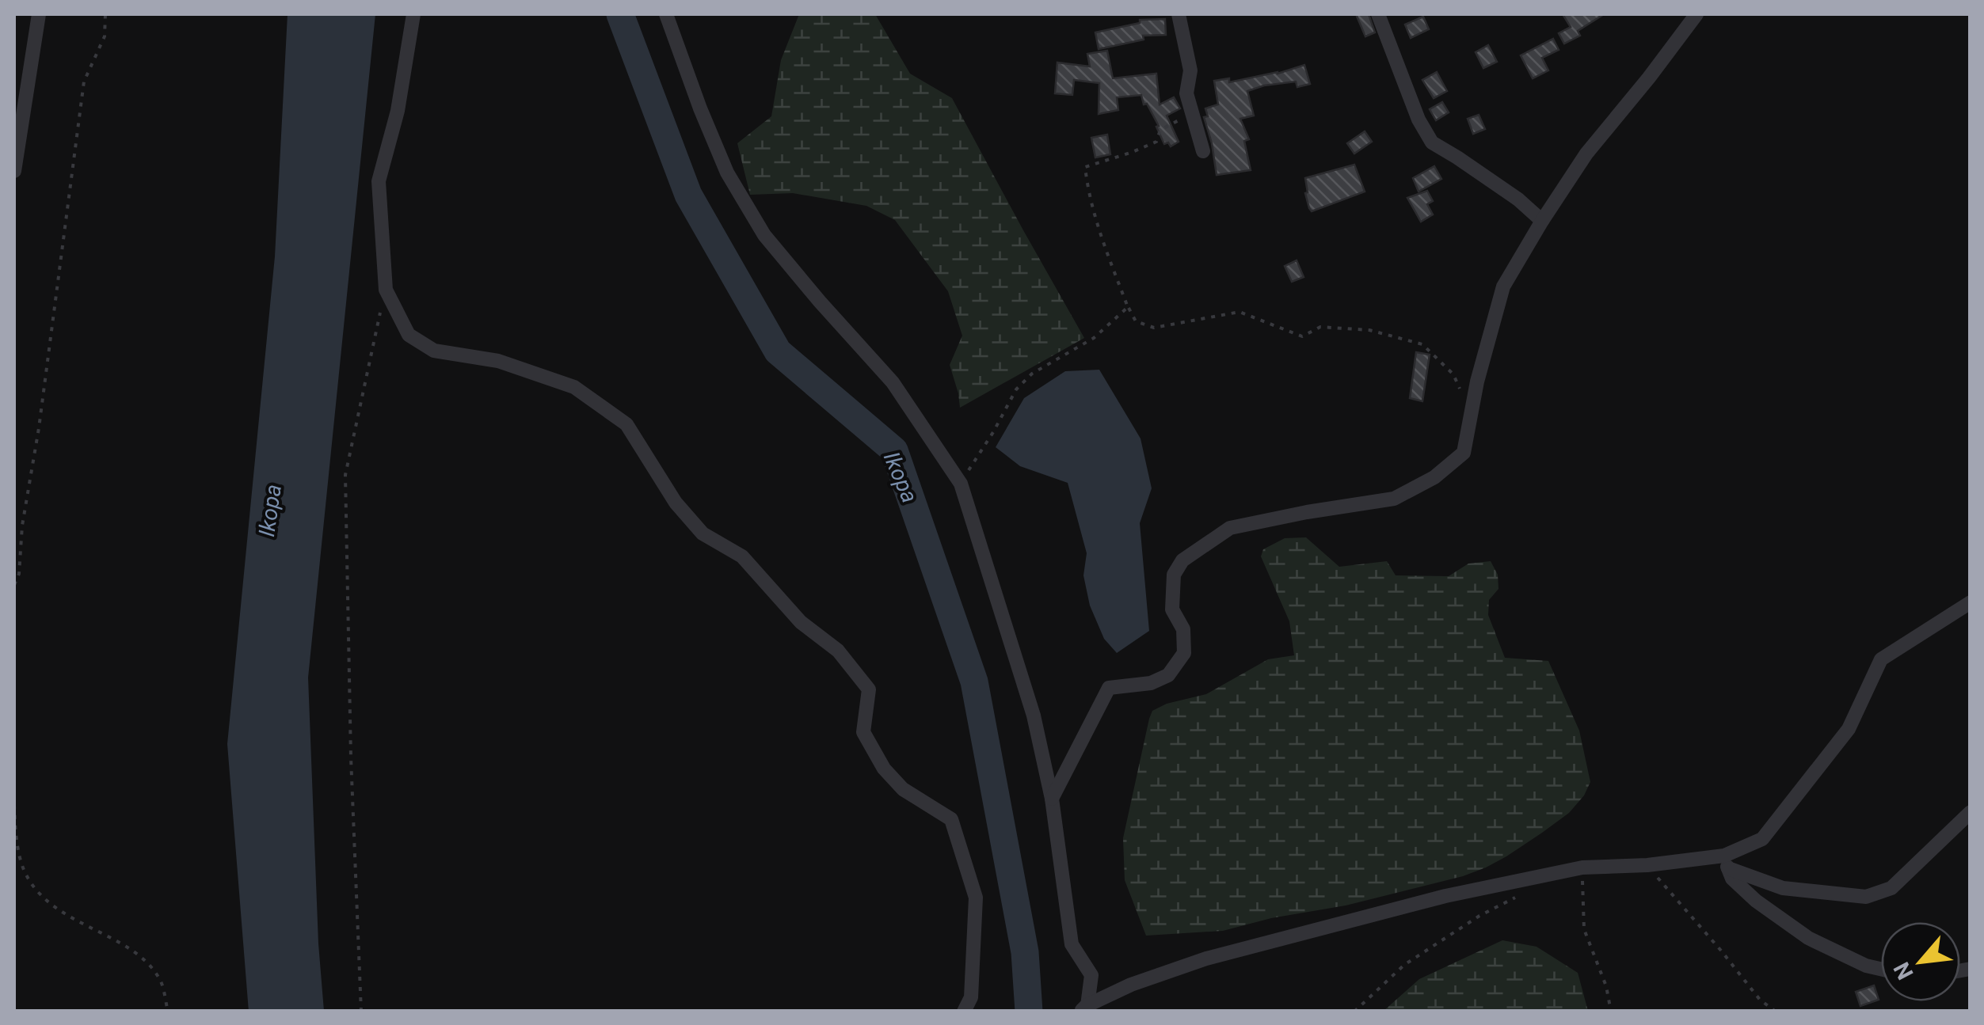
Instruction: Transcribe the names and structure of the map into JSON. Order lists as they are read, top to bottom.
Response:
{
  "water": ["Ikopa"],
  "north": "bottom left"
}
